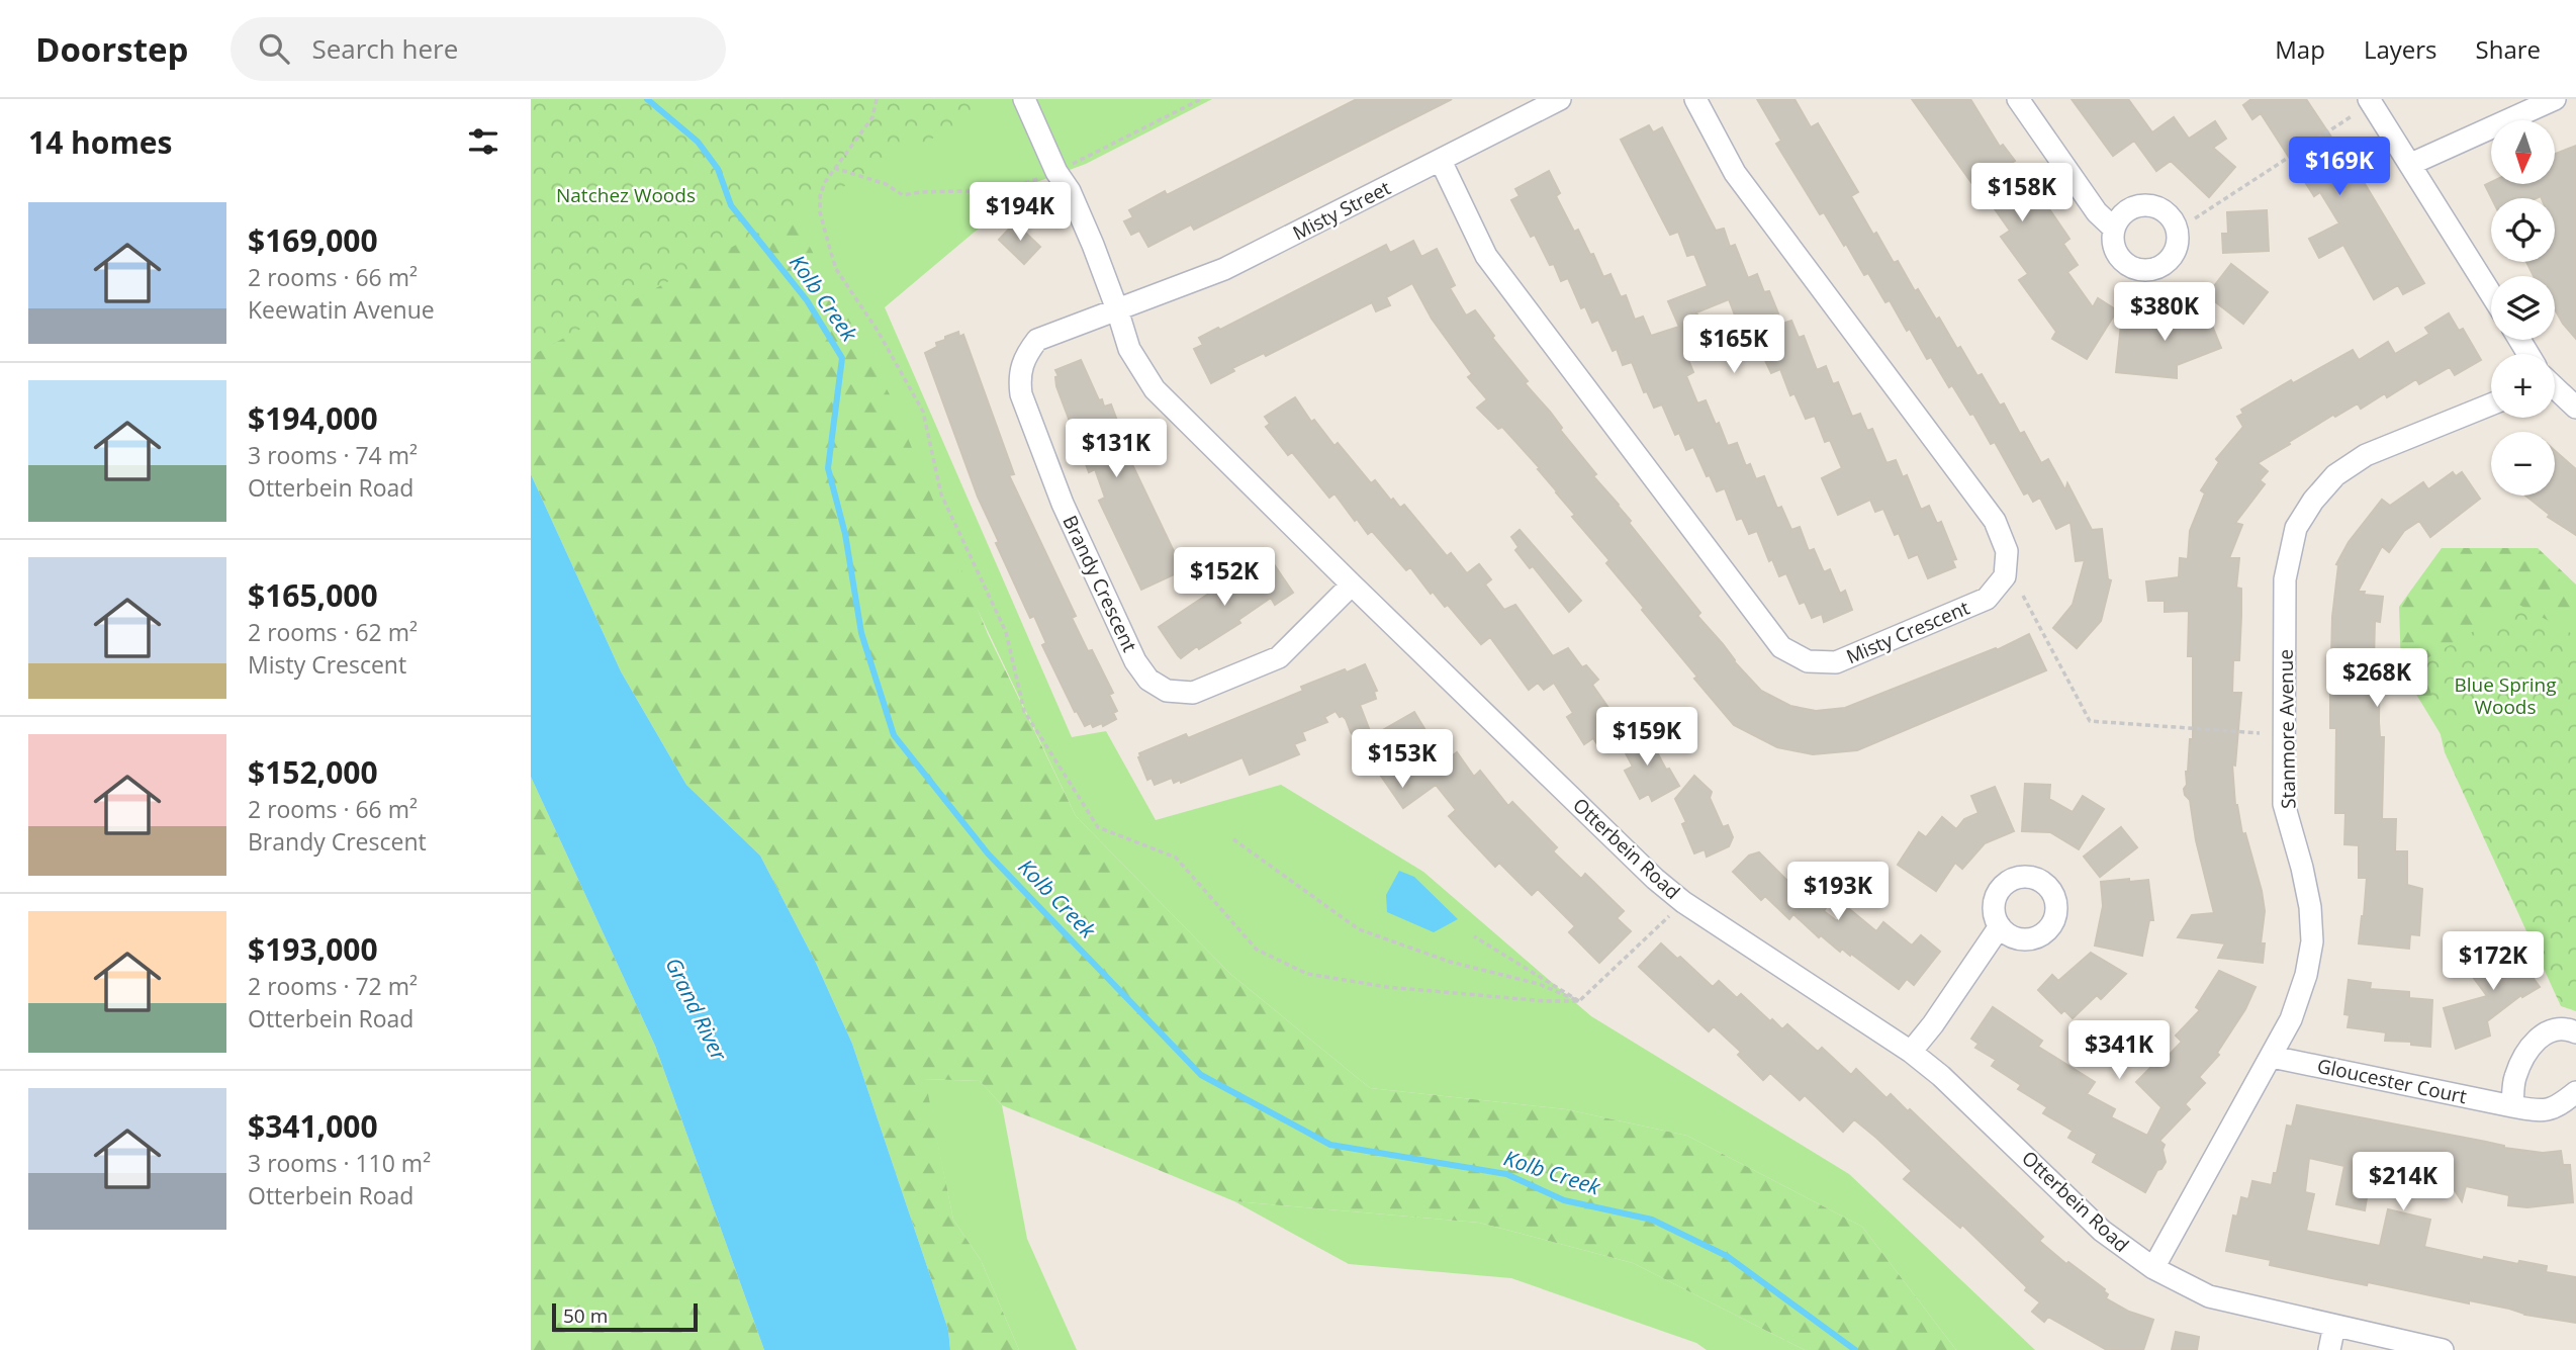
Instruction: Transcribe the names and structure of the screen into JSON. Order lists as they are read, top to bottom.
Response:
{
  "streets": {
    "street": [
      "Misty Street",
      "Brandy Crescent",
      "Misty Crescent",
      "Stanmore Avenue",
      "Otterbein Road",
      "Gloucester Court"
    ]
  },
  "crossings": [
    ["Misty Street", "Brandy Crescent"],
    ["Misty Street", "Misty Crescent"],
    ["Misty Street", "Otterbein Road"],
    ["Brandy Crescent", "Otterbein Road"],
    ["Stanmore Avenue", "Otterbein Road"],
    ["Stanmore Avenue", "Gloucester Court"]
  ],
  "water": ["Kolb Creek", "Grand River"],
  "parks": ["Natchez Woods", "Blue Spring Woods"],
  "scale_bar": "50 m",
  "north": "bottom",
  "page": {
    "header": "Doorstep",
    "search": "Search here",
    "nav": ["Map", "Layers", "Share"],
    "heading": "14 homes",
    "map_buttons": ["+", "−"],
    "price": [
      "$169K",
      "$158K",
      "$194K",
      "$380K",
      "$165K",
      "$131K",
      "$152K",
      "$268K",
      "$159K",
      "$153K",
      "$193K",
      "$172K",
      "$341K",
      "$214K"
    ],
    "list": [
      {
        "name": "$169,000",
        "note": "2 rooms · 66 m² · Keewatin Avenue"
      },
      {
        "name": "$194,000",
        "note": "3 rooms · 74 m² · Otterbein Road"
      },
      {
        "name": "$165,000",
        "note": "2 rooms · 62 m² · Misty Crescent"
      },
      {
        "name": "$152,000",
        "note": "2 rooms · 66 m² · Brandy Crescent"
      },
      {
        "name": "$193,000",
        "note": "2 rooms · 72 m² · Otterbein Road"
      },
      {
        "name": "$341,000",
        "note": "3 rooms · 110 m² · Otterbein Road"
      }
    ],
    "scale": "50 m"
  }
}
